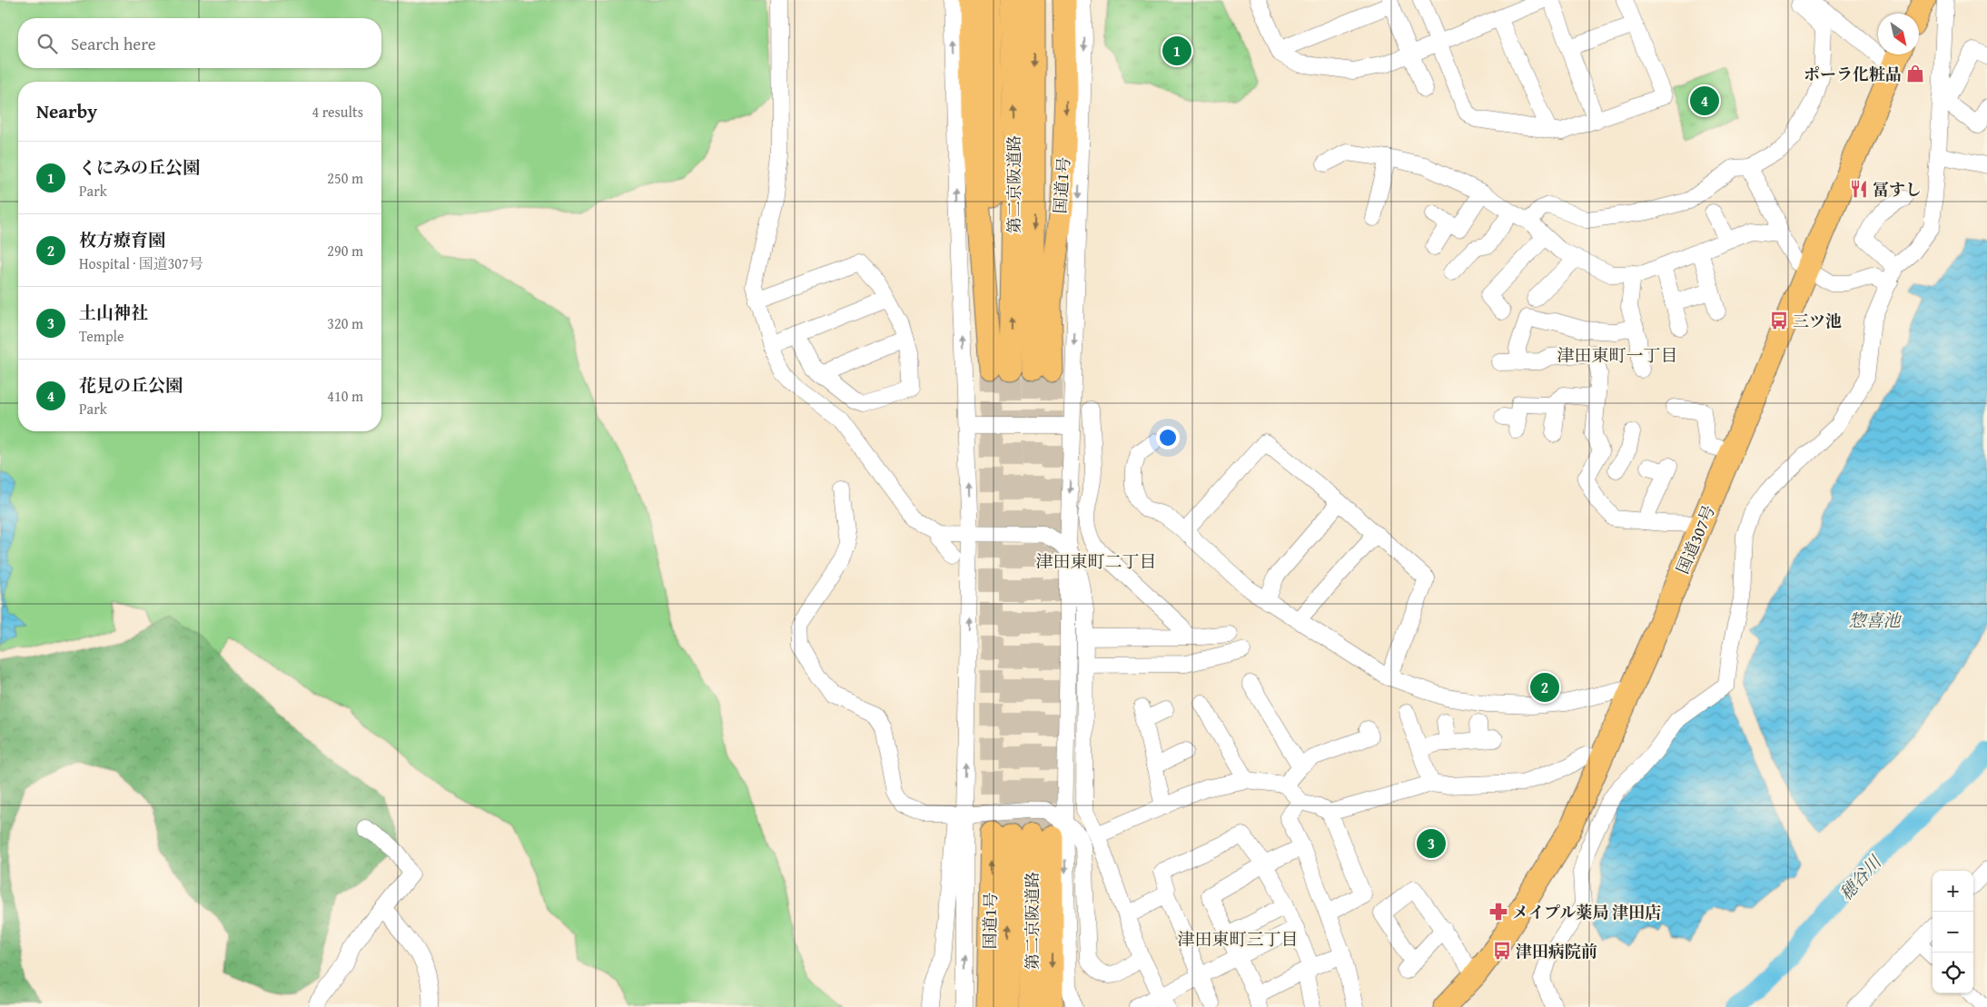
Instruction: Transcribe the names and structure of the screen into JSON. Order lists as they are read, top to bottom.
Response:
{
  "streets": {
    "highway": ["第二京阪道路", "国道1号", "国道307号"]
  },
  "crossings": [
    ["第二京阪道路", "国道1号"]
  ],
  "districts": ["津田東町一丁目", "津田東町二丁目", "津田東町三丁目"],
  "water": ["惣喜池", "穂谷川"],
  "places": {
    "shop": ["ポーラ化粧品"],
    "restaurant": ["冨すし"],
    "bus stop": ["三ツ池", "津田病院前"],
    "pharmacy": ["メイプル薬局 津田店"]
  },
  "north": "bottom right",
  "page": {
    "search": "Search here",
    "pins": [
      "1",
      "4",
      "2",
      "3"
    ],
    "heading": ["Nearby", "4 results"],
    "list": [
      {
        "mark": "1",
        "name": "くにみの丘公園",
        "note": "Park",
        "value": "250 m"
      },
      {
        "mark": "2",
        "name": "枚方療育園",
        "note": "Hospital · 国道307号",
        "value": "290 m"
      },
      {
        "mark": "3",
        "name": "土山神社",
        "note": "Temple",
        "value": "320 m"
      },
      {
        "mark": "4",
        "name": "花見の丘公園",
        "note": "Park",
        "value": "410 m"
      }
    ],
    "map_buttons": ["+", "−"]
  }
}
